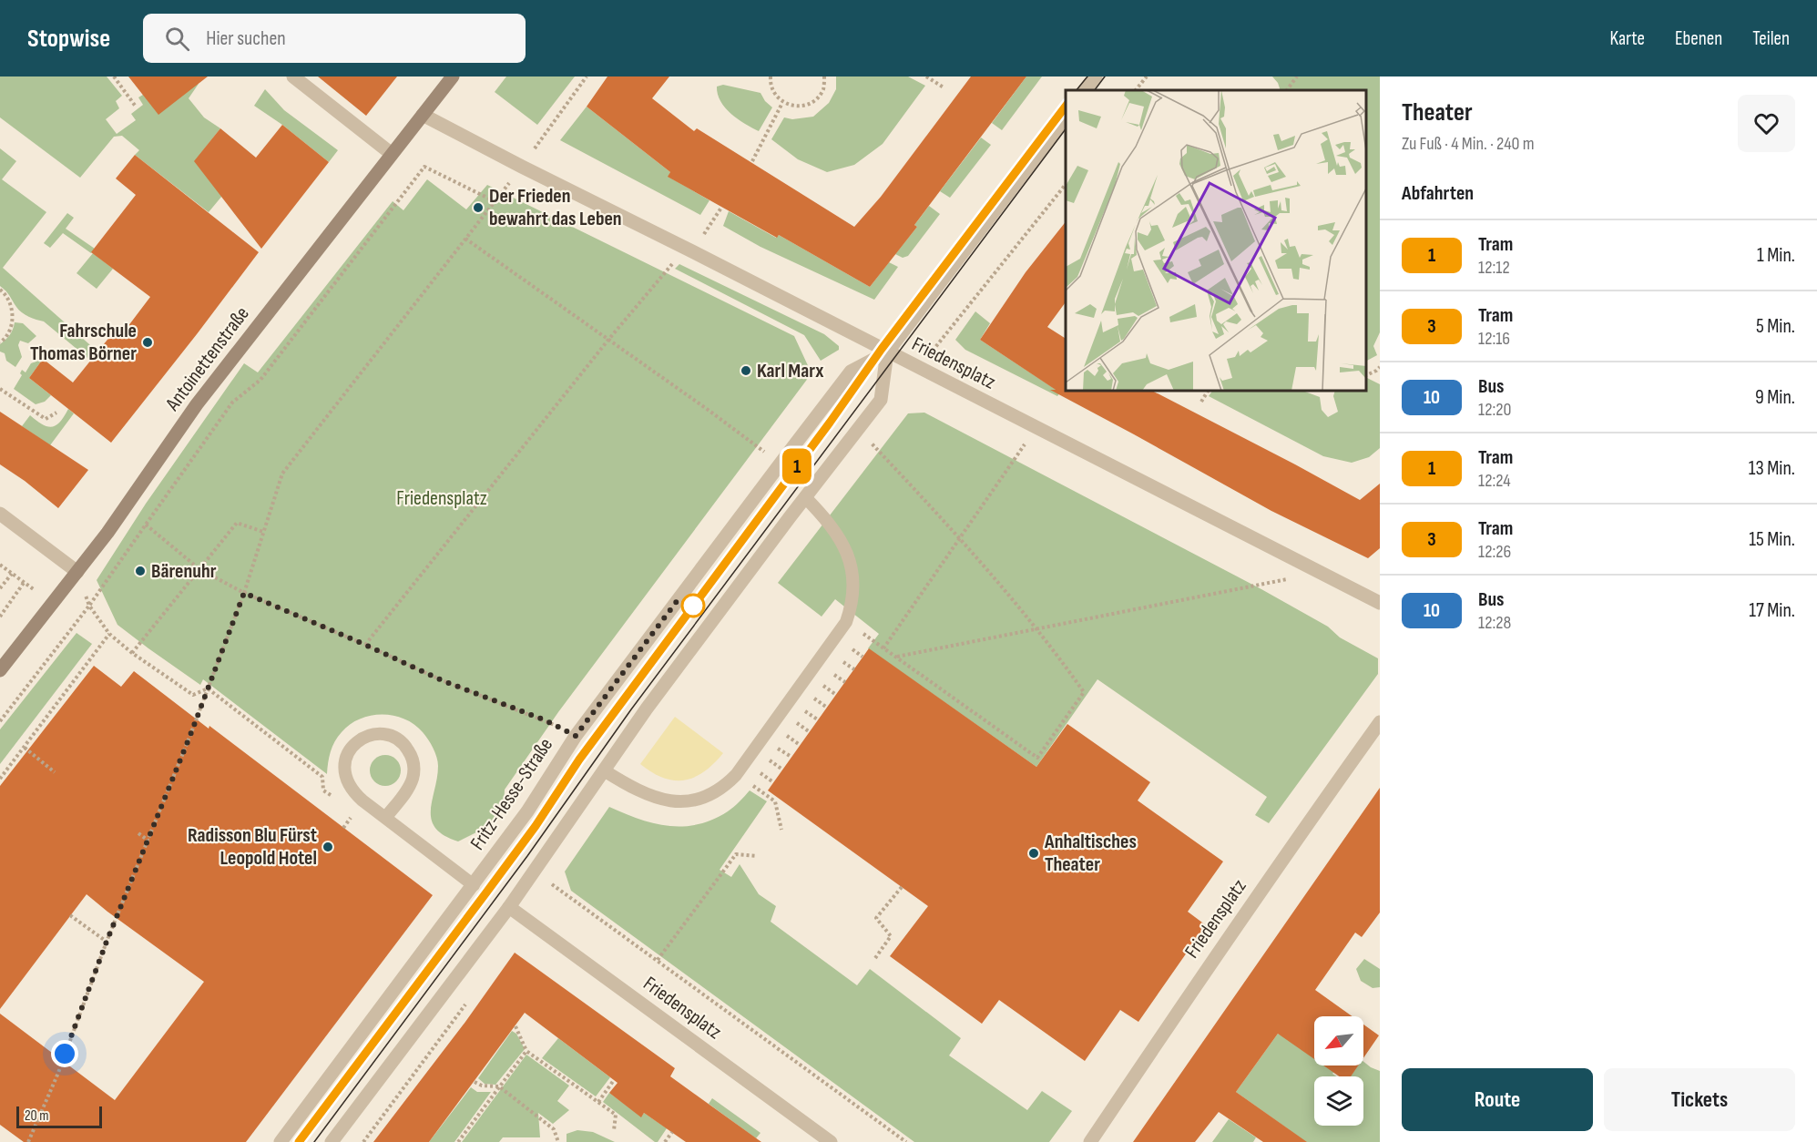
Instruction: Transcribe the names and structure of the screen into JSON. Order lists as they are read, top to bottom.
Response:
{
  "streets": {
    "main road": ["Antoinettenstraße"],
    "street": ["Friedensplatz", "Fritz-Hesse-Straße"]
  },
  "crossings": [
    ["Antoinettenstraße", "Friedensplatz"],
    ["Friedensplatz", "Fritz-Hesse-Straße"]
  ],
  "parks": ["Friedensplatz"],
  "places": [
    "Der Frieden bewahrt das Leben",
    "Fahrschule Thomas Börner",
    "Karl Marx",
    "Bärenuhr",
    "Radisson Blu Fürst Leopold Hotel",
    "Anhaltisches Theater"
  ],
  "lines": ["tram line 1"],
  "scale_bar": "20 m",
  "north": "bottom left",
  "page": {
    "header": "Stopwise",
    "search": "Hier suchen",
    "nav": ["Karte", "Ebenen", "Teilen"],
    "on_map": "1",
    "heading": [
      ["Theater", "Zu Fuß · 4 Min. · 240 m"],
      "Abfahrten"
    ],
    "list": [
      {
        "mark": "1",
        "name": "Tram",
        "note": "12:12",
        "value": "1 Min."
      },
      {
        "mark": "3",
        "name": "Tram",
        "note": "12:16",
        "value": "5 Min."
      },
      {
        "mark": "10",
        "name": "Bus",
        "note": "12:20",
        "value": "9 Min."
      },
      {
        "mark": "1",
        "name": "Tram",
        "note": "12:24",
        "value": "13 Min."
      },
      {
        "mark": "3",
        "name": "Tram",
        "note": "12:26",
        "value": "15 Min."
      },
      {
        "mark": "10",
        "name": "Bus",
        "note": "12:28",
        "value": "17 Min."
      }
    ],
    "buttons": ["Route", "Tickets"],
    "scale": "20 m"
  }
}
